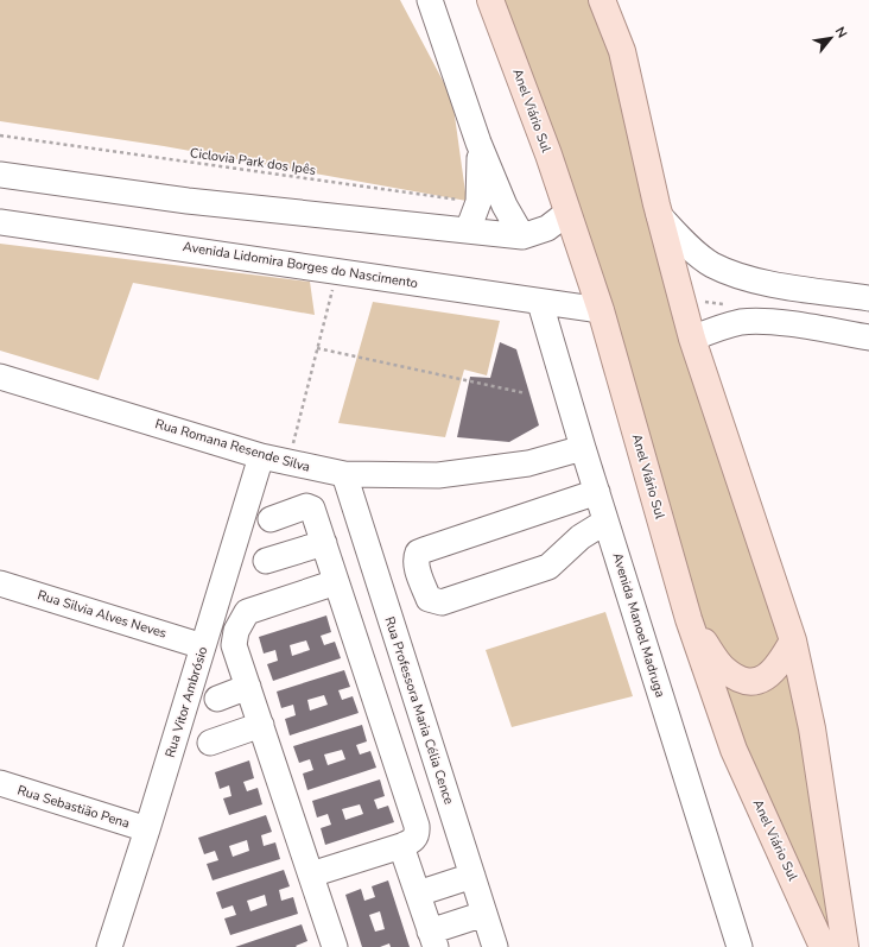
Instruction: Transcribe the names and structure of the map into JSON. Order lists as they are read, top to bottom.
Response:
{
  "streets": {
    "main road": ["Anel Viário Sul"],
    "street": [
      "Avenida Lidomira Borges do Nascimento",
      "Rua Romana Resende Silva",
      "Rua Silvia Alves Neves",
      "Avenida Manoel Madruga",
      "Rua Vitor Ambrósio",
      "Rua Professora Maria Célia Cence",
      "Rua Sebastião Pena"
    ],
    "path": ["Ciclovia Park dos Ipês"]
  },
  "crossings": [
    ["Anel Viário Sul", "Avenida Lidomira Borges do Nascimento"],
    ["Avenida Lidomira Borges do Nascimento", "Avenida Manoel Madruga"],
    ["Rua Romana Resende Silva", "Avenida Manoel Madruga"],
    ["Rua Romana Resende Silva", "Rua Vitor Ambrósio"],
    ["Rua Romana Resende Silva", "Rua Professora Maria Célia Cence"],
    ["Rua Silvia Alves Neves", "Rua Vitor Ambrósio"],
    ["Rua Vitor Ambrósio", "Rua Sebastião Pena"]
  ],
  "north": "top right"
}
